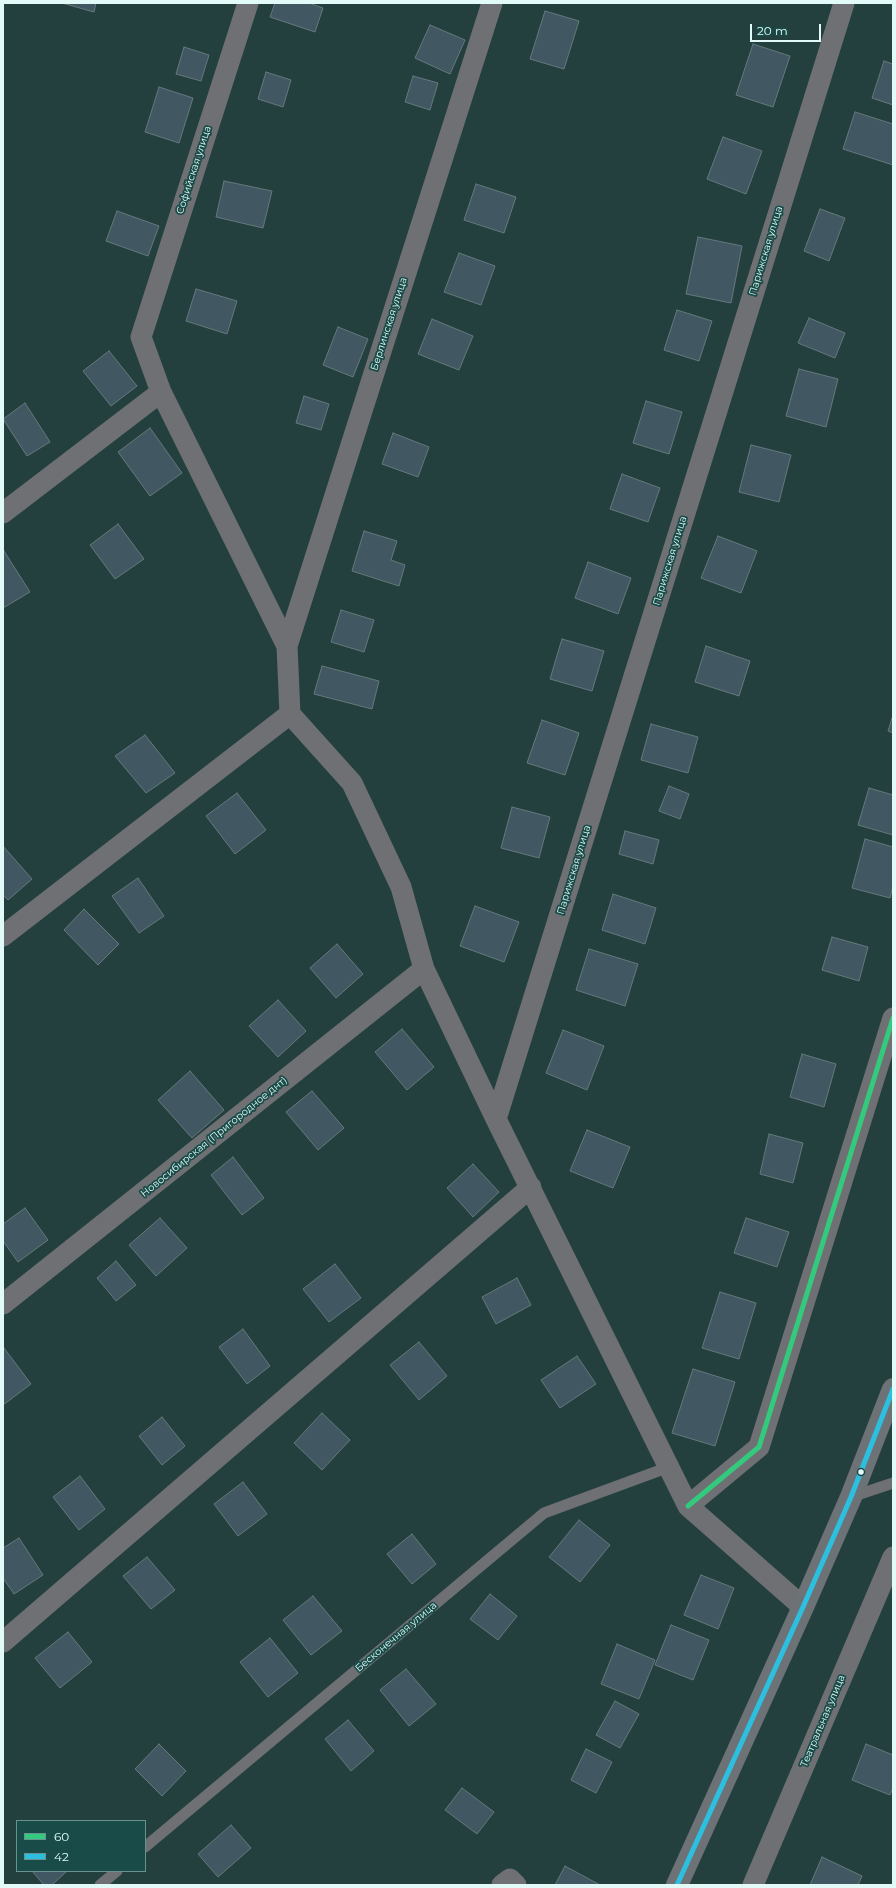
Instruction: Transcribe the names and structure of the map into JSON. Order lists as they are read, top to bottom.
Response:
{
  "streets": {
    "street": [
      "Софийская улица",
      "Парижская улица",
      "Берлинская улица",
      "Новосибирская (Пригородное днт)",
      "Театральная улица"
    ],
    "lane": ["Бесконечная улица"]
  },
  "lines": ["transit line 60", "transit line 42"],
  "legend": ["60", "42"],
  "scale_bar": "20 m"
}
